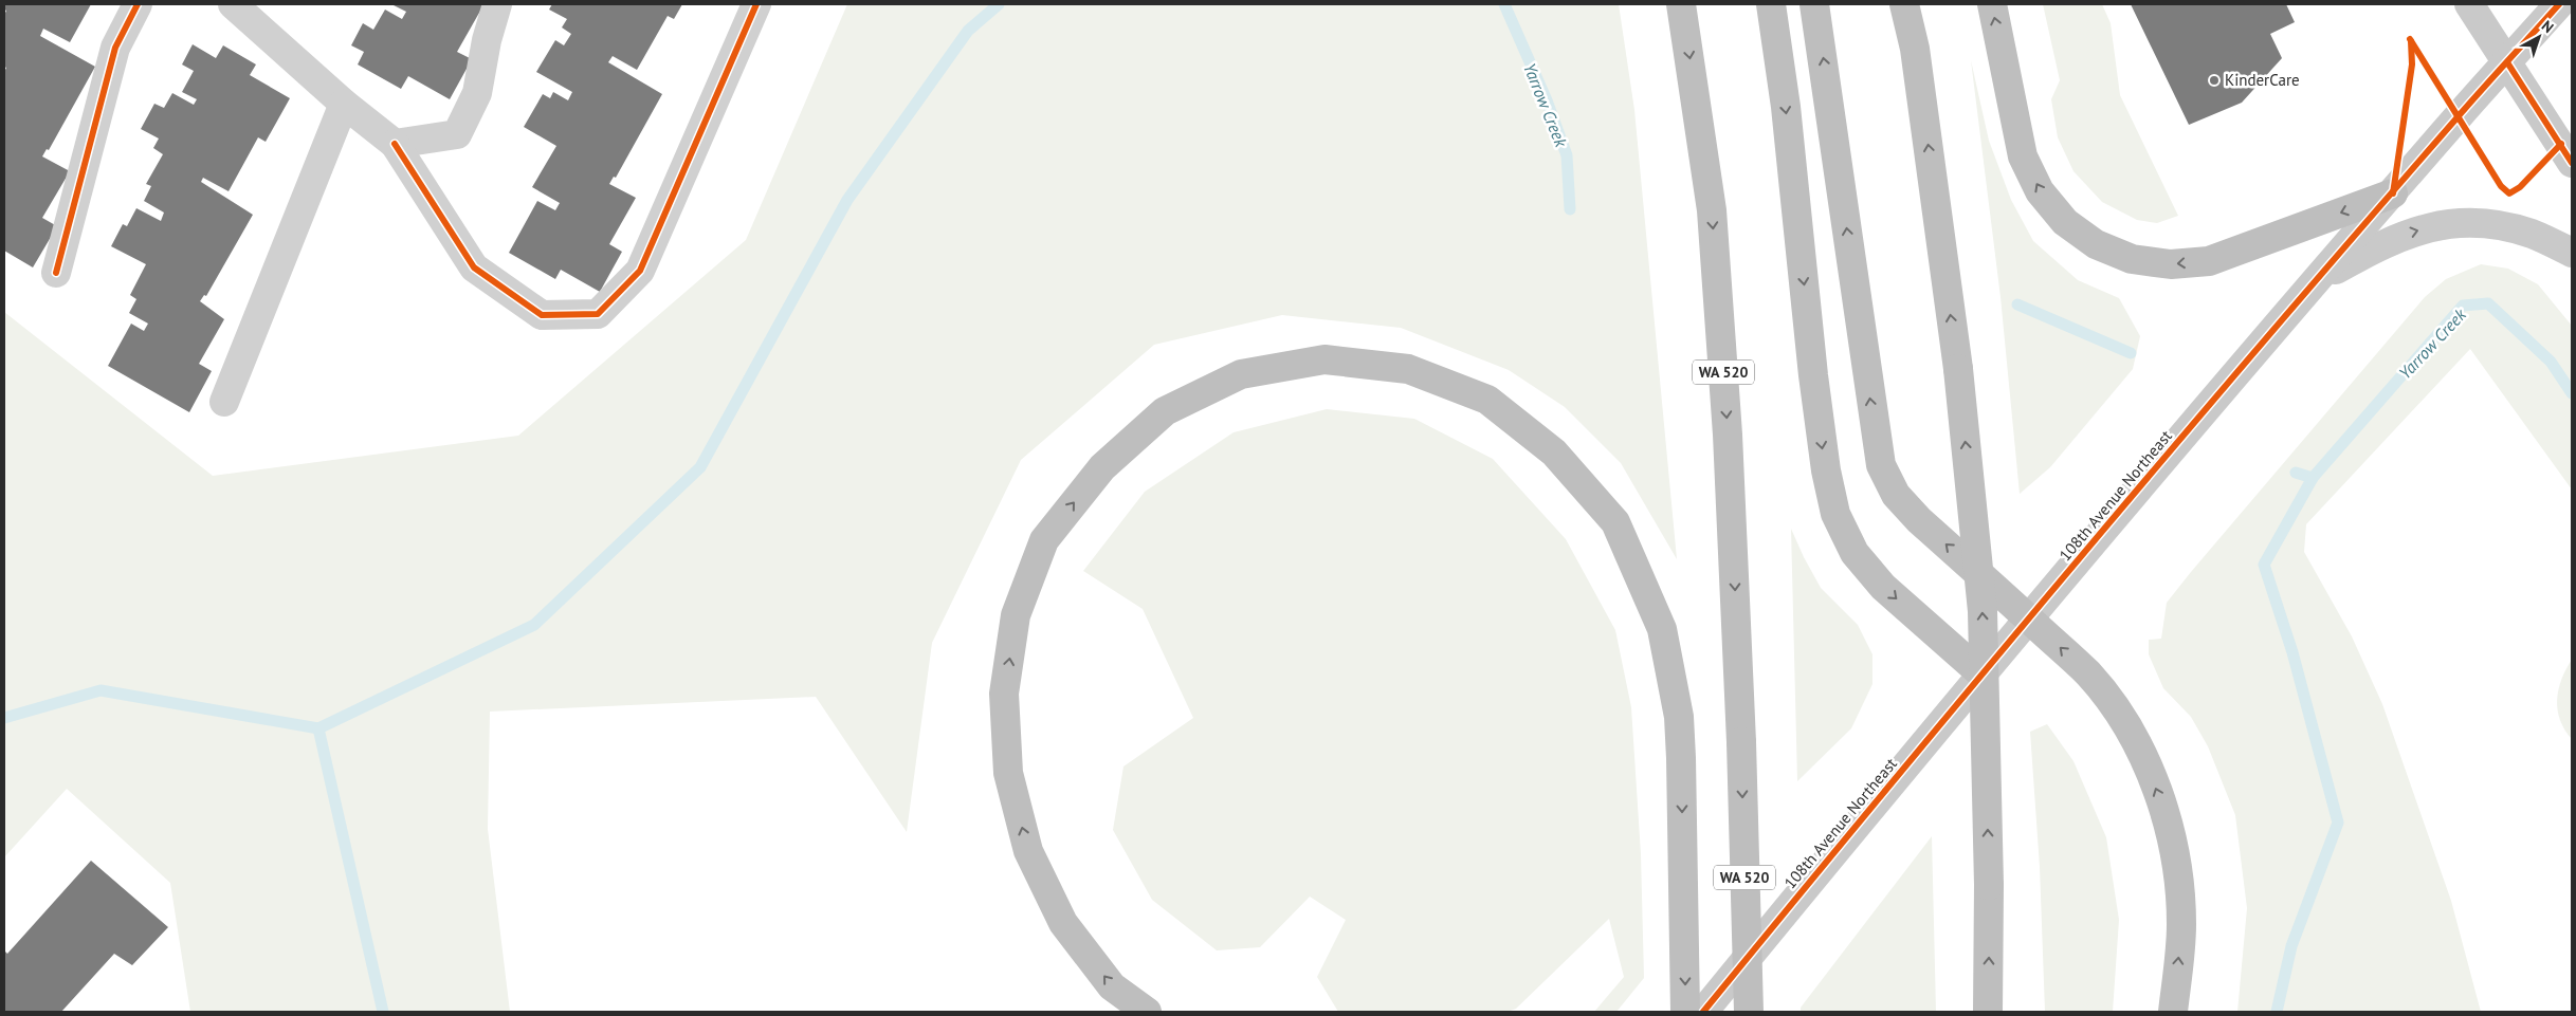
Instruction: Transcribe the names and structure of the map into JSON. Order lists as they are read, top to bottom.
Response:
{
  "streets": {
    "highway": ["WA 520"],
    "main road": ["108th Avenue Northeast"]
  },
  "water": ["Yarrow Creek"],
  "places": ["KinderCare"],
  "north": "top right"
}
